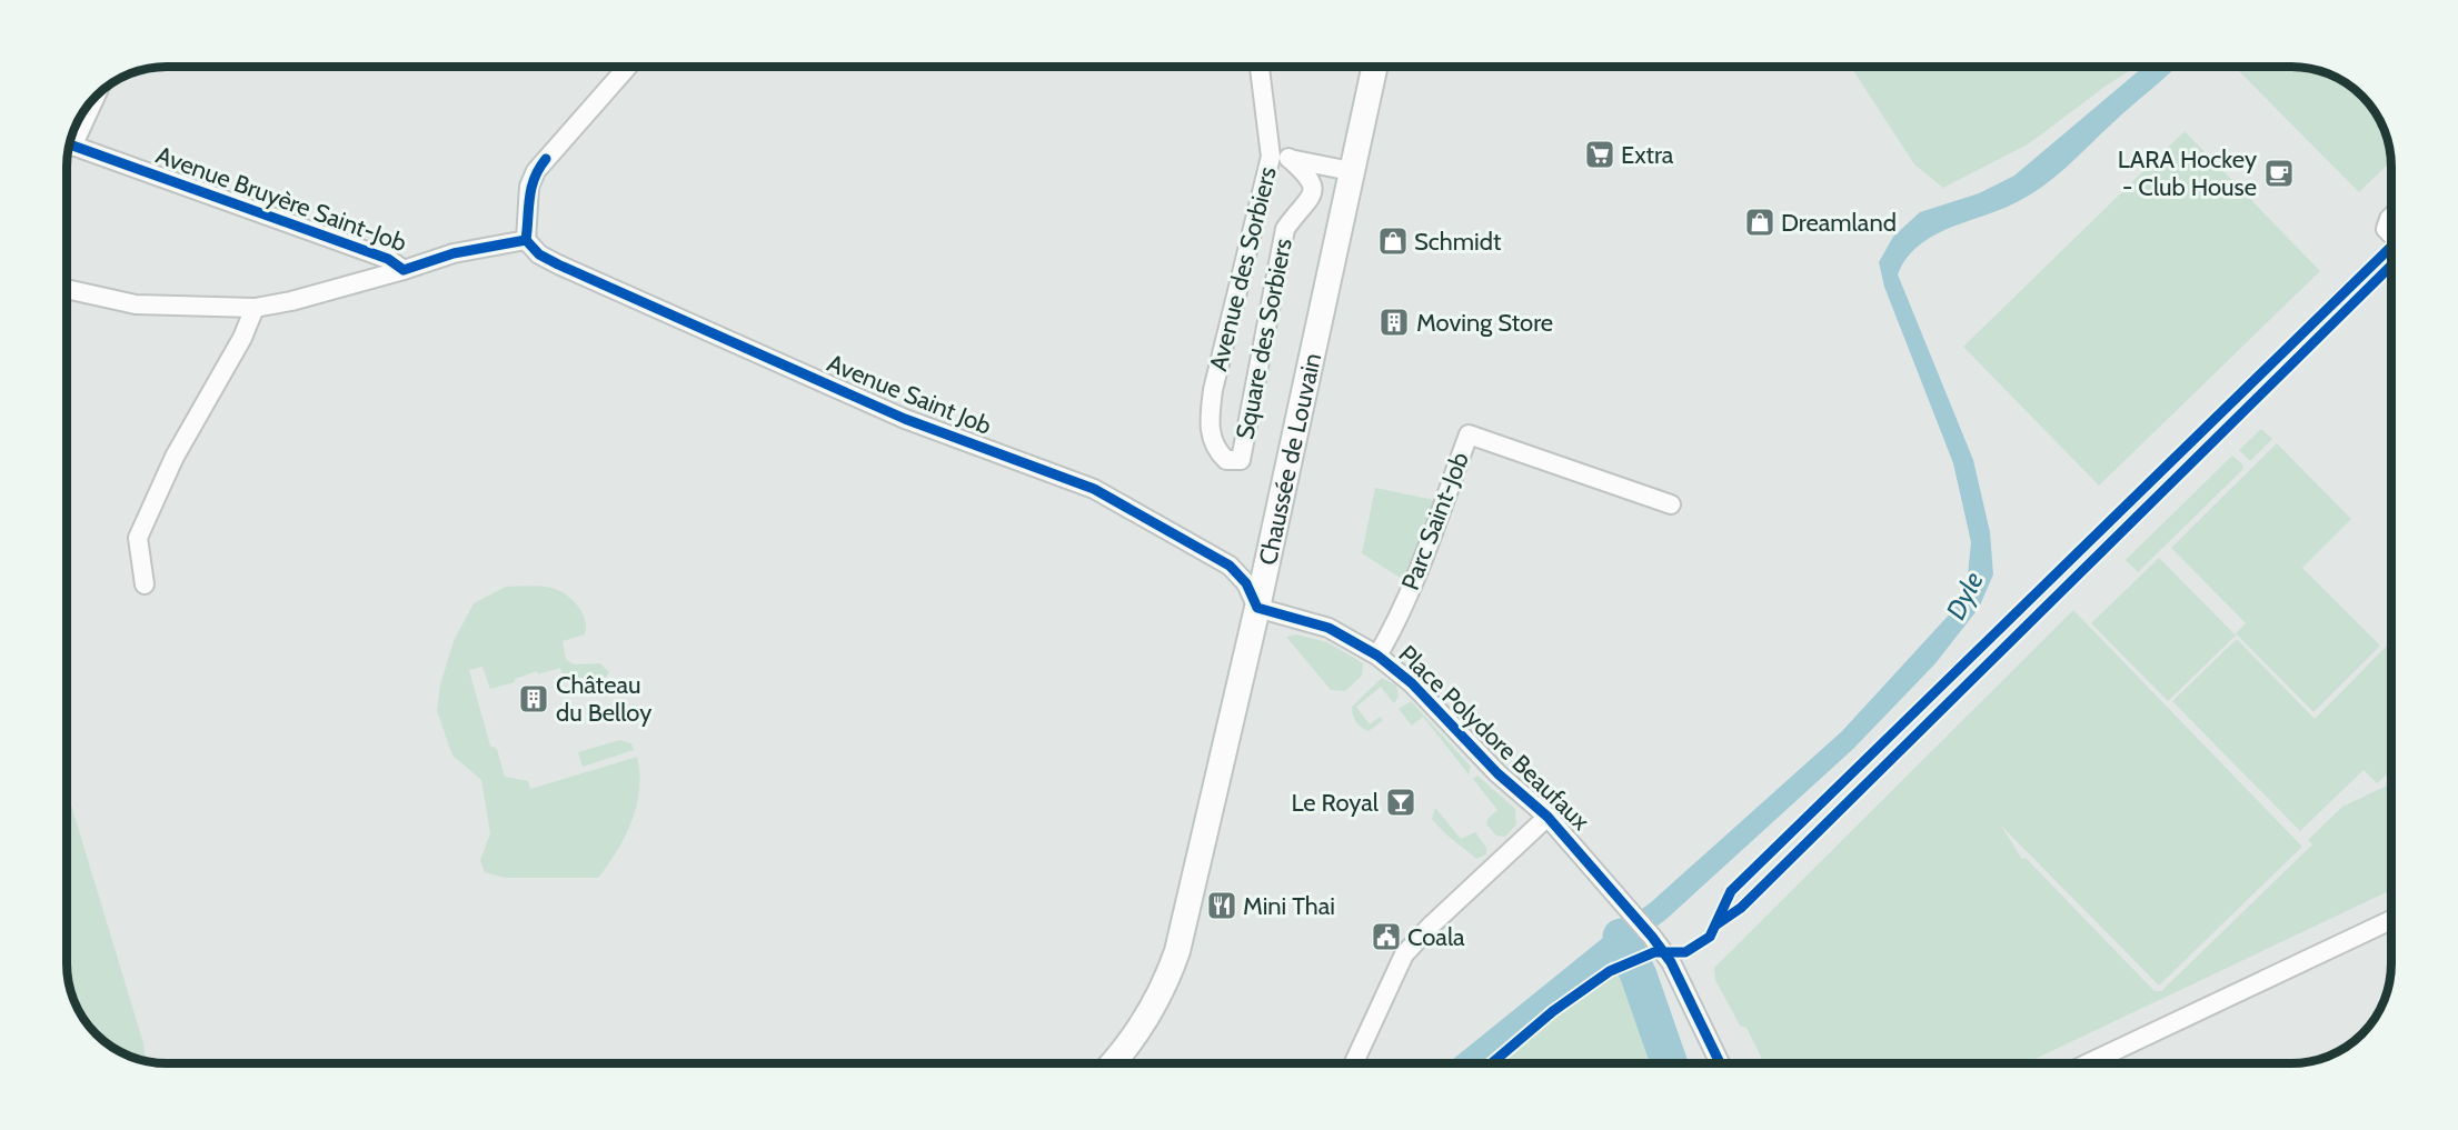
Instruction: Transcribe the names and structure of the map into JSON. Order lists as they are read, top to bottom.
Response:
{
  "streets": {
    "main road": ["Chaussée de Louvain"],
    "street": [
      "Avenue Bruyère Saint-Job",
      "Avenue des Sorbiers",
      "Square des Sorbiers",
      "Avenue Saint Job",
      "Parc Saint-Job",
      "Place Polydore Beaufaux"
    ]
  },
  "crossings": [
    ["Avenue Bruyère Saint-Job", "Avenue Saint Job"],
    ["Avenue des Sorbiers", "Square des Sorbiers"],
    ["Avenue Saint Job", "Chaussée de Louvain"],
    ["Avenue Saint Job", "Place Polydore Beaufaux"],
    ["Chaussée de Louvain", "Place Polydore Beaufaux"],
    ["Parc Saint-Job", "Place Polydore Beaufaux"]
  ],
  "water": ["Dyle"],
  "places": {
    "supermarket": ["Extra"],
    "cafe": ["LARA Hockey - Club House"],
    "shop": ["Dreamland", "Schmidt"],
    "building": ["Moving Store", "Château du Belloy"],
    "bar": ["Le Royal"],
    "restaurant": ["Mini Thai"],
    "public building": ["Coala"]
  }
}
